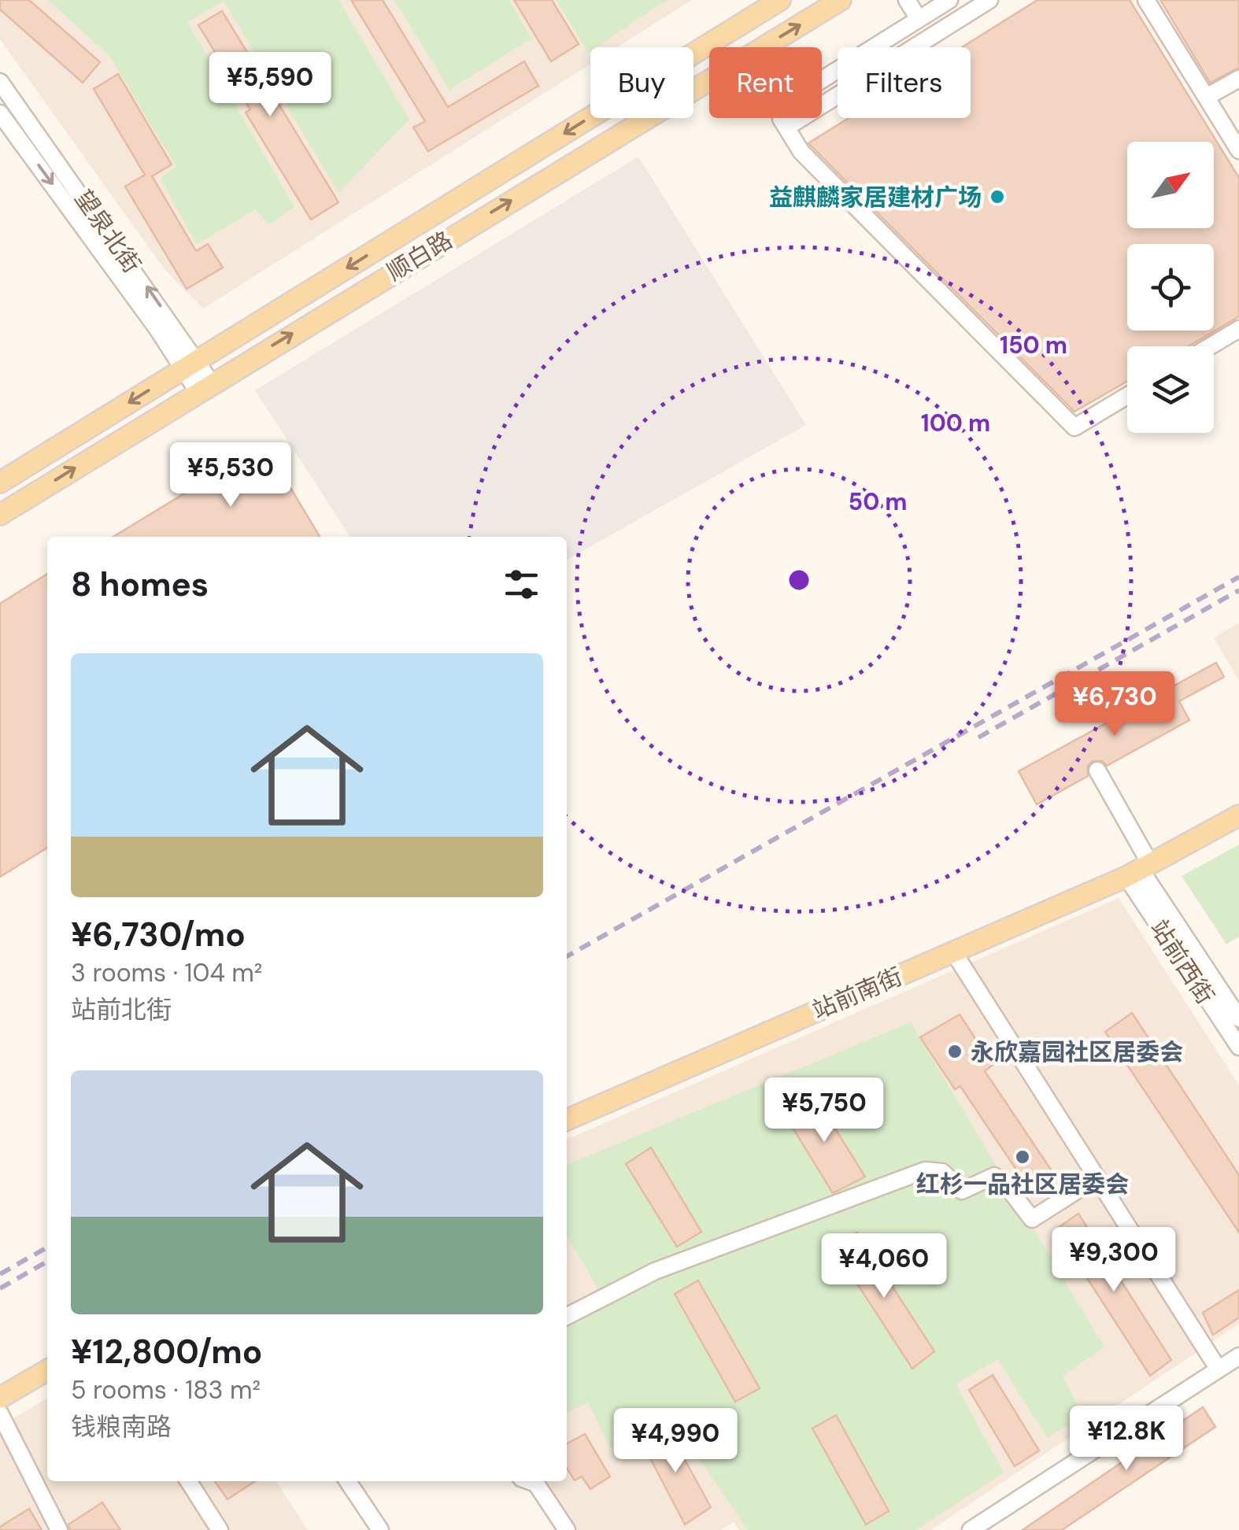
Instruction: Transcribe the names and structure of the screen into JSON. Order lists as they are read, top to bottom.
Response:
{
  "streets": {
    "main road": ["顺白路", "站前南街"],
    "street": ["望泉北街", "站前西街"]
  },
  "crossings": [
    ["望泉北街", "顺白路"],
    ["站前西街", "站前南街"]
  ],
  "places": ["益麒麟家居建材广场", "永欣嘉园社区居委会", "红杉一品社区居委会"],
  "north": "top right",
  "page": {
    "chip": ["Buy", "Rent", "Filters"],
    "price": [
      "¥5,590",
      "¥5,530",
      "¥6,730",
      "¥5,750",
      "¥9,300",
      "¥4,060",
      "¥12.8K",
      "¥4,990"
    ],
    "heading": "8 homes",
    "list": [
      {
        "name": "¥6,730/mo",
        "note": "3 rooms · 104 m² · 站前北街"
      },
      {
        "name": "¥12,800/mo",
        "note": "5 rooms · 183 m² · 钱粮南路"
      }
    ]
  },
  "rings": ["150 m", "100 m", "50 m"]
}
